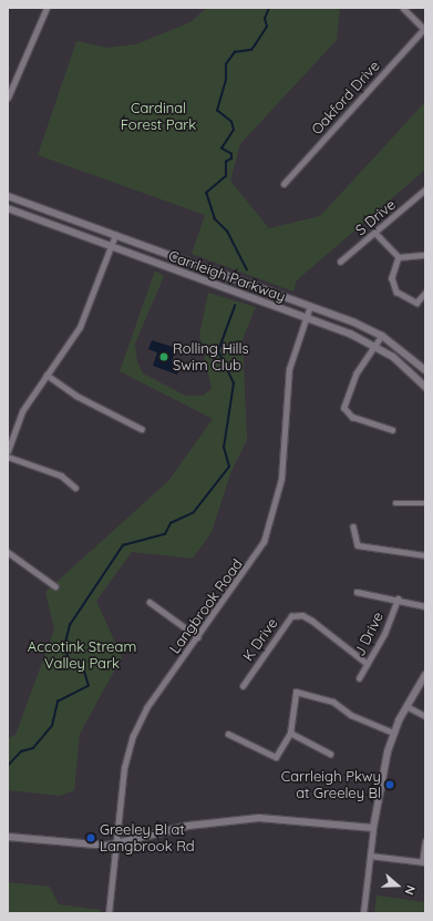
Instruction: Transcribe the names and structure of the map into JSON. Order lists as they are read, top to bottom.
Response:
{
  "streets": {
    "street": [
      "Oakford Drive",
      "S Drive",
      "Carrleigh Parkway",
      "Langbrook Road",
      "J Drive",
      "K Drive"
    ]
  },
  "crossings": [
    ["Carrleigh Parkway", "Langbrook Road"],
    ["J Drive", "K Drive"]
  ],
  "parks": ["Cardinal Forest Park", "Accotink Stream Valley Park"],
  "places": ["Rolling Hills Swim Club", "Carrleigh Pkwy at Greeley Bl", "Greeley Bl at Langbrook Rd"],
  "north": "right"
}
